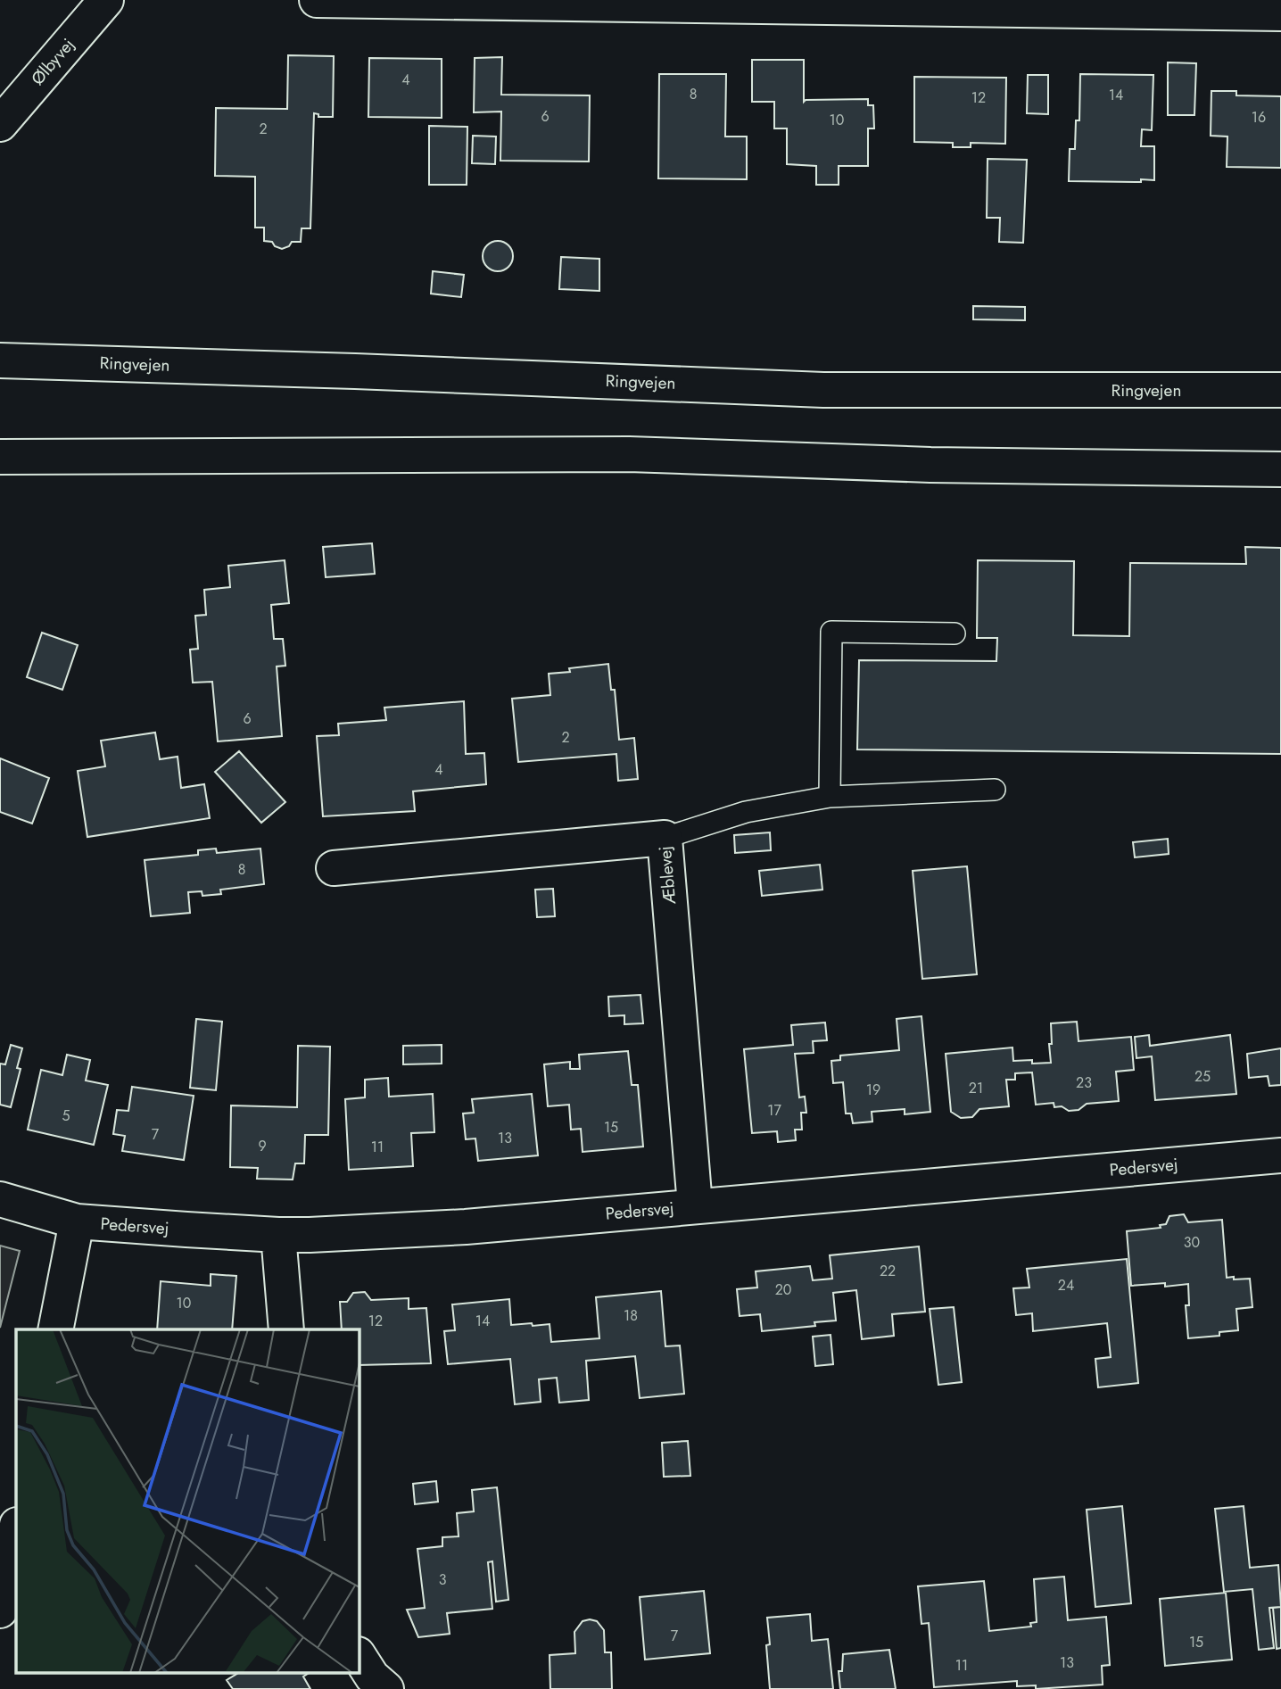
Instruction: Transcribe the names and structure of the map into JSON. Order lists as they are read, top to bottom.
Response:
{
  "streets": {
    "street": [
      "Ølbyvej",
      "Ringvejen",
      "Æblevej",
      "Pedersvej"
    ]
  },
  "crossings": [
    ["Æblevej", "Pedersvej"]
  ],
  "house_numbers": [
    "4",
    "8",
    "14",
    "12",
    "6",
    "16",
    "10",
    "2",
    "6",
    "2",
    "4",
    "8",
    "25",
    "23",
    "21",
    "19",
    "17",
    "5",
    "15",
    "7",
    "13",
    "9",
    "11",
    "30",
    "22",
    "24",
    "20",
    "10",
    "18",
    "12",
    "14",
    "3",
    "7",
    "15",
    "13",
    "11"
  ]
}
